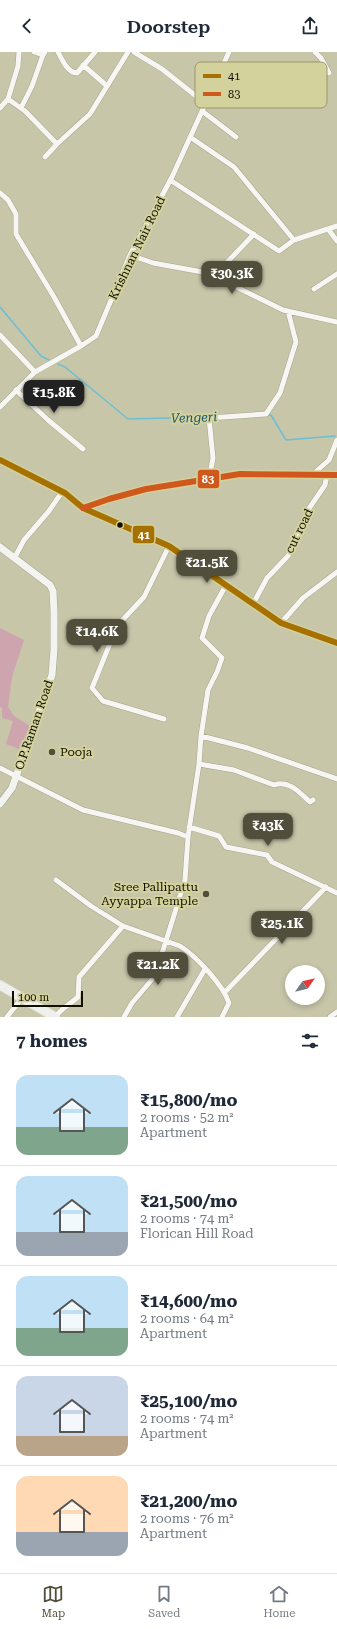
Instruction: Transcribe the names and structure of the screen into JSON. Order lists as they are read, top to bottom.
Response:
{
  "streets": {
    "street": ["Krishnan Nair Road", "cut road", "O.P.Raman Road"]
  },
  "water": ["Vengeri"],
  "places": ["Pooja", "Sree Pallipattu Ayyappa Temple"],
  "lines": ["transit line 41", "transit line 83"],
  "legend": ["41", "83"],
  "scale_bar": "100 m",
  "north": "top right",
  "page": {
    "header": "Doorstep",
    "price": [
      "₹30.3K",
      "₹15.8K",
      "₹21.5K",
      "₹14.6K",
      "₹43K",
      "₹25.1K",
      "₹21.2K"
    ],
    "scale": "100 m",
    "heading": "7 homes",
    "list": [
      {
        "name": "₹15,800/mo",
        "note": "2 rooms · 52 m² · Apartment"
      },
      {
        "name": "₹21,500/mo",
        "note": "2 rooms · 74 m² · Florican Hill Road"
      },
      {
        "name": "₹14,600/mo",
        "note": "2 rooms · 64 m² · Apartment"
      },
      {
        "name": "₹25,100/mo",
        "note": "2 rooms · 74 m² · Apartment"
      },
      {
        "name": "₹21,200/mo",
        "note": "2 rooms · 76 m² · Apartment"
      }
    ],
    "tabs": ["Map", "Saved", "Home"]
  }
}
